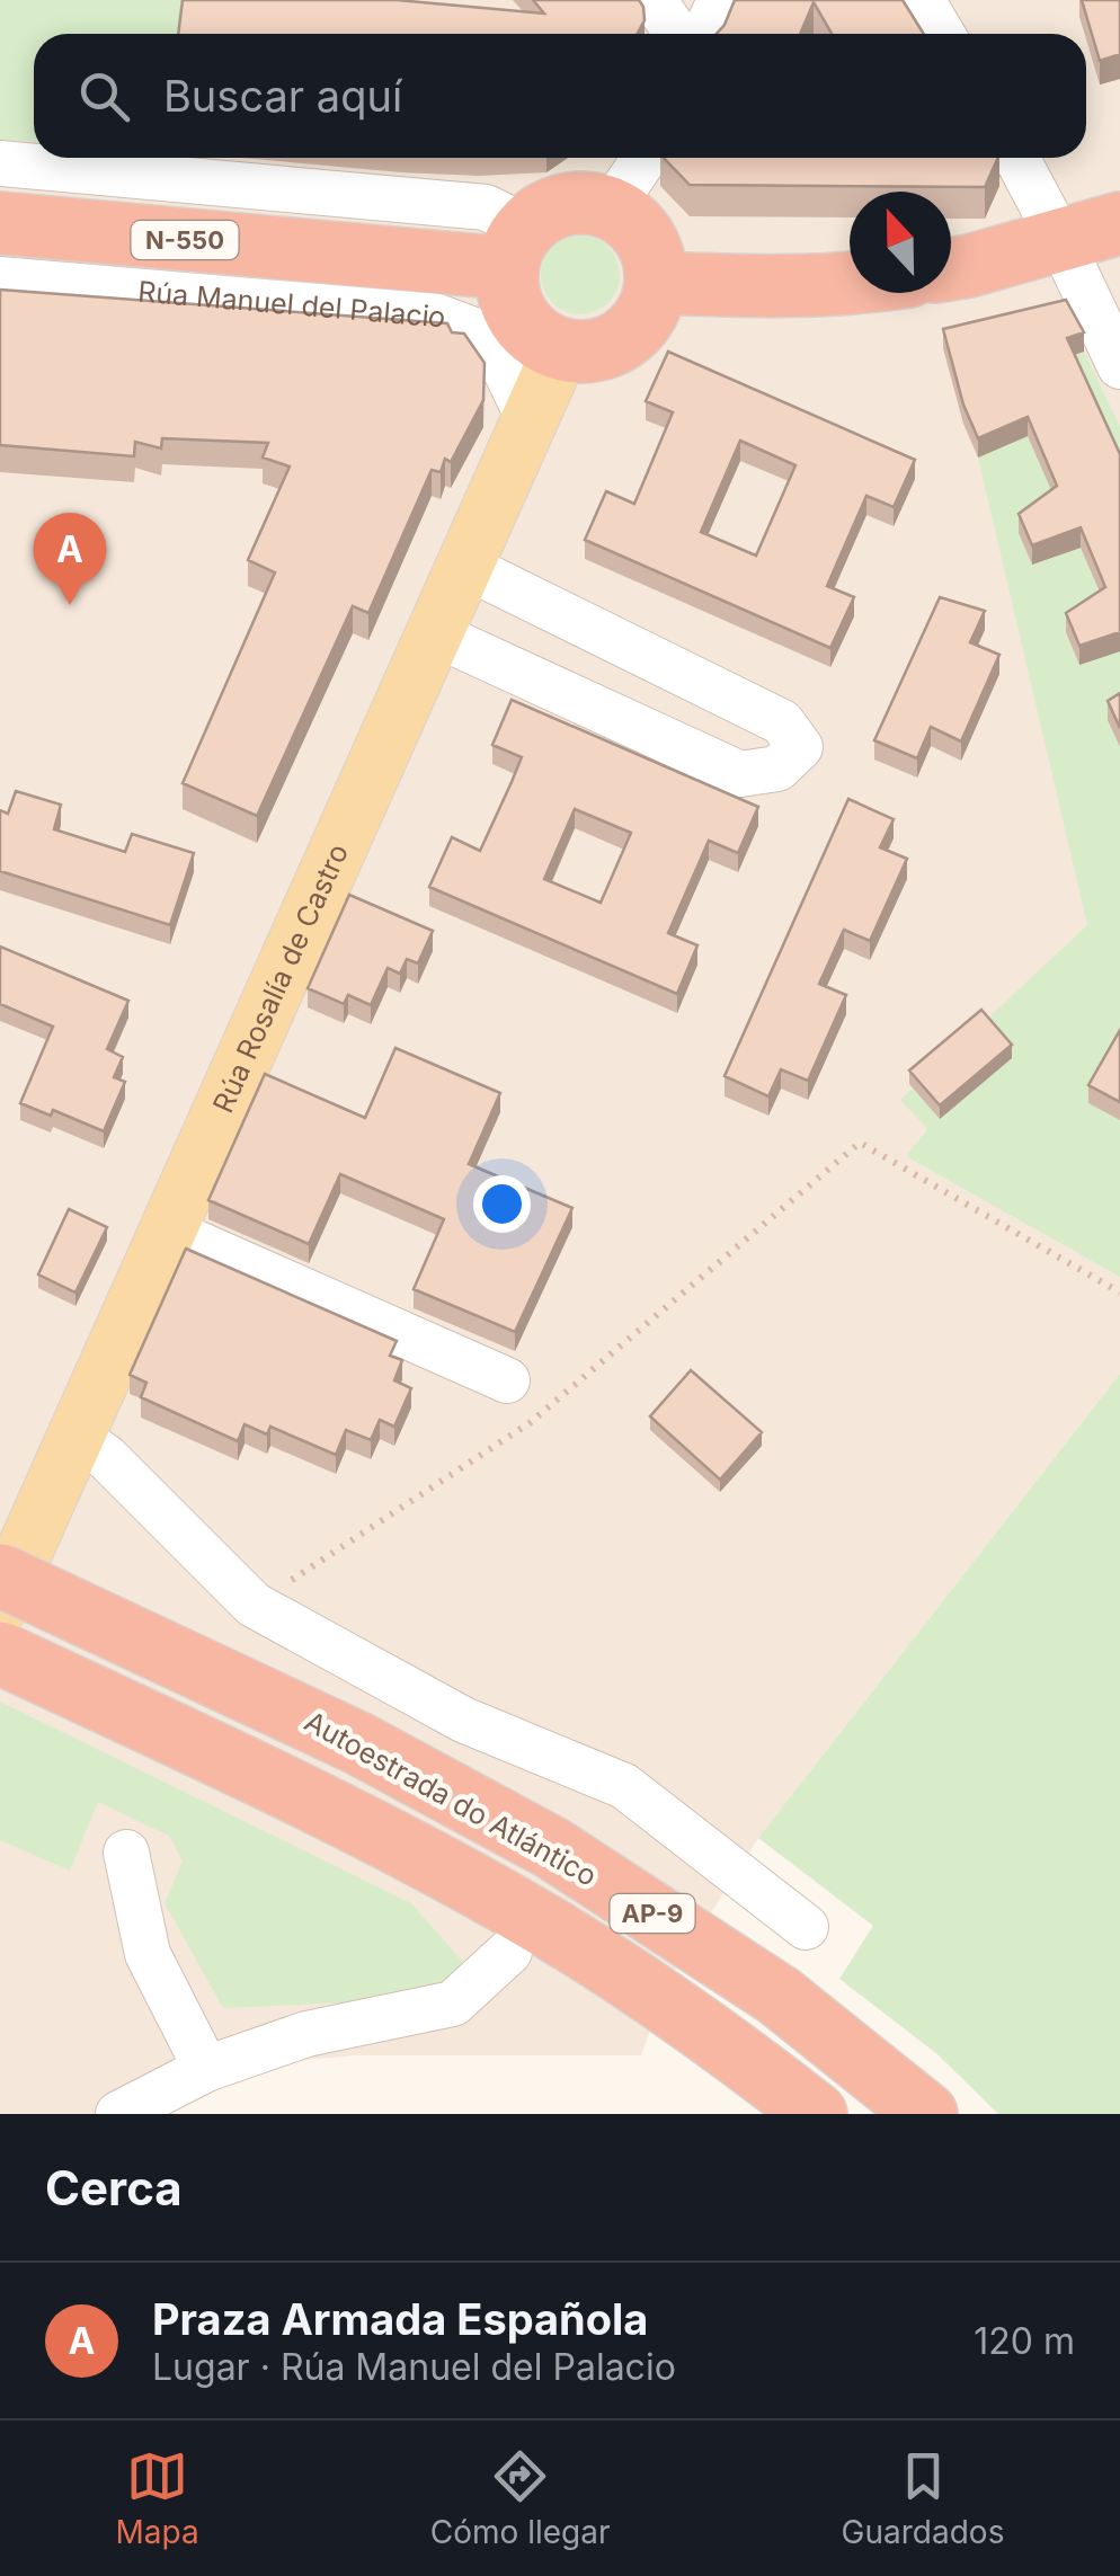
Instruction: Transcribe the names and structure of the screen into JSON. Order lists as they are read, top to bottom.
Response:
{
  "streets": {
    "highway": [
      "N-550",
      "Rúa Manuel del Palacio",
      "Autoestrada do Atlántico",
      "AP-9"
    ],
    "main road": ["Rúa Rosalía de Castro"]
  },
  "crossings": [
    ["N-550", "Rúa Manuel del Palacio"],
    ["N-550", "Rúa Rosalía de Castro"],
    ["Rúa Manuel del Palacio", "Rúa Rosalía de Castro"]
  ],
  "north": "top",
  "page": {
    "search": "Buscar aquí",
    "pins": "A",
    "heading": "Cerca",
    "list": [
      {
        "mark": "A",
        "name": "Praza Armada Española",
        "note": "Lugar · Rúa Manuel del Palacio",
        "value": "120 m"
      }
    ],
    "nav": ["Mapa", "Cómo llegar", "Guardados"]
  }
}
